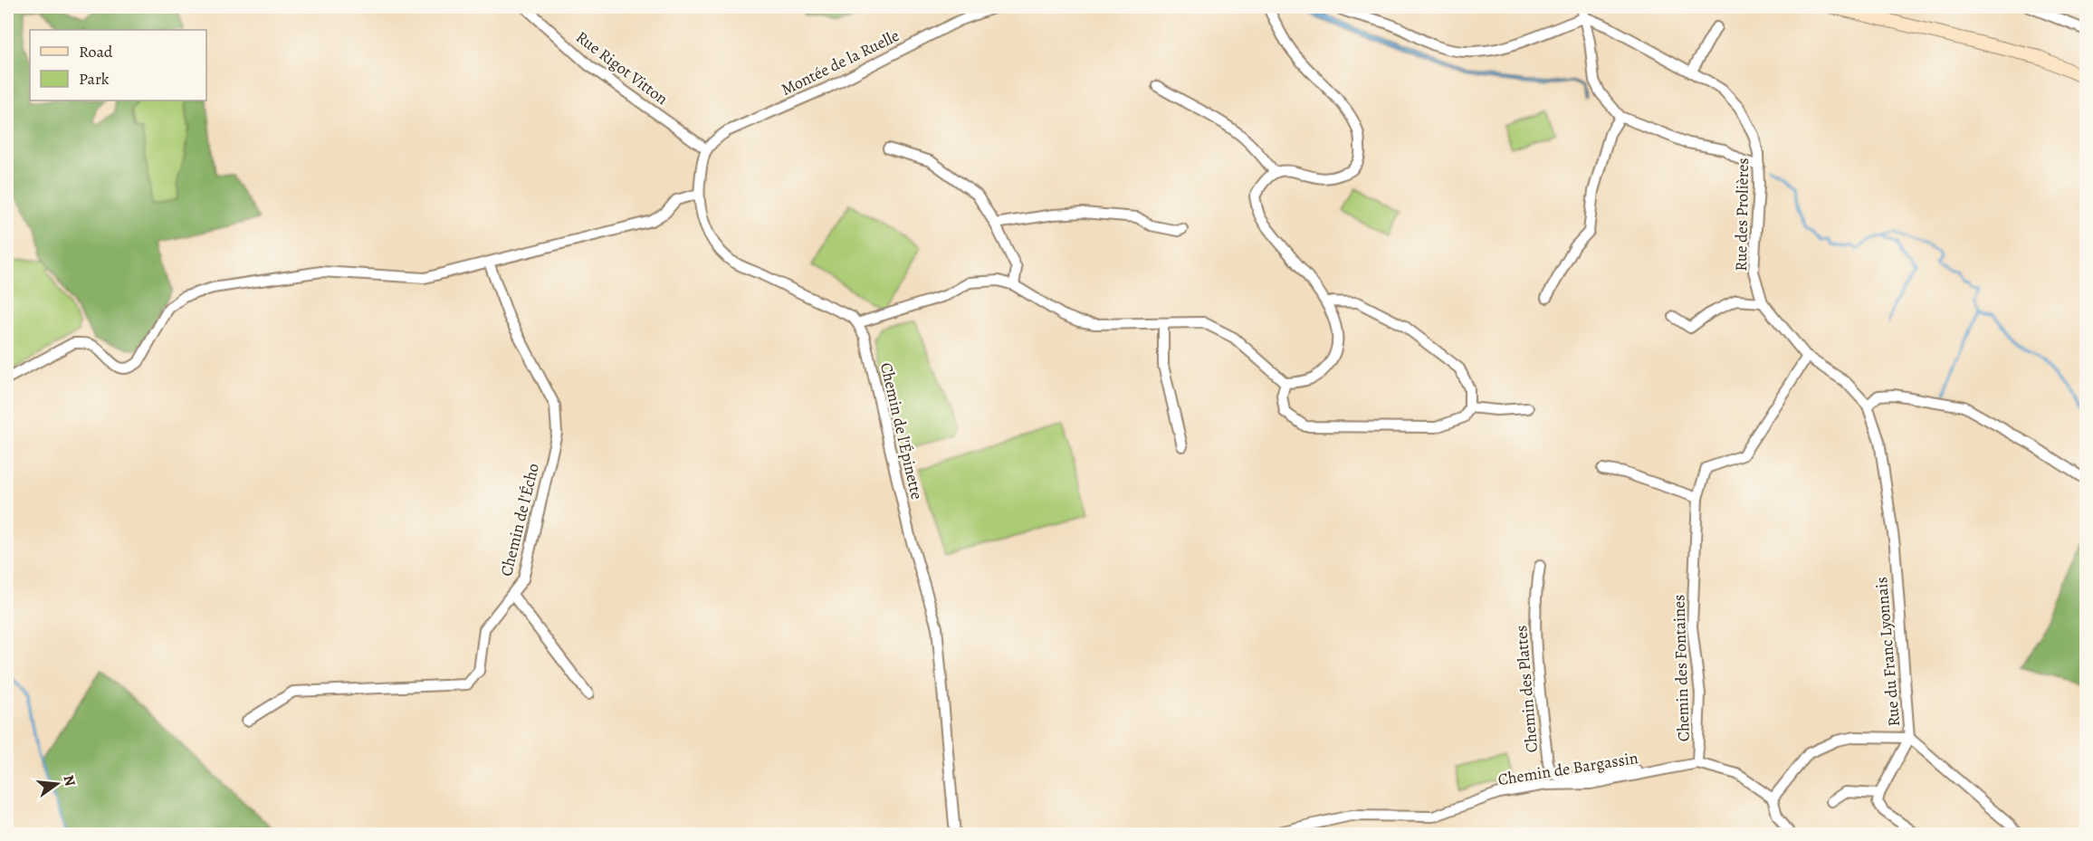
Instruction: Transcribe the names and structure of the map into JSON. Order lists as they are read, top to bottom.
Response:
{
  "streets": {
    "street": [
      "Montée de la Ruelle",
      "Rue Rigot Vitton",
      "Rue des Prolières",
      "Chemin de l'Épinette",
      "Chemin de l'Écho",
      "Rue du Franc Lyonnais",
      "Chemin des Fontaines",
      "Chemin des Plattes",
      "Chemin de Bargassin"
    ]
  },
  "crossings": [
    ["Montée de la Ruelle", "Rue Rigot Vitton"],
    ["Rue des Prolières", "Rue du Franc Lyonnais"],
    ["Rue des Prolières", "Chemin des Fontaines"],
    ["Rue du Franc Lyonnais", "Chemin de Bargassin"],
    ["Chemin des Fontaines", "Chemin de Bargassin"],
    ["Chemin des Plattes", "Chemin de Bargassin"]
  ],
  "legend": ["Road", "Park"],
  "north": "right"
}
